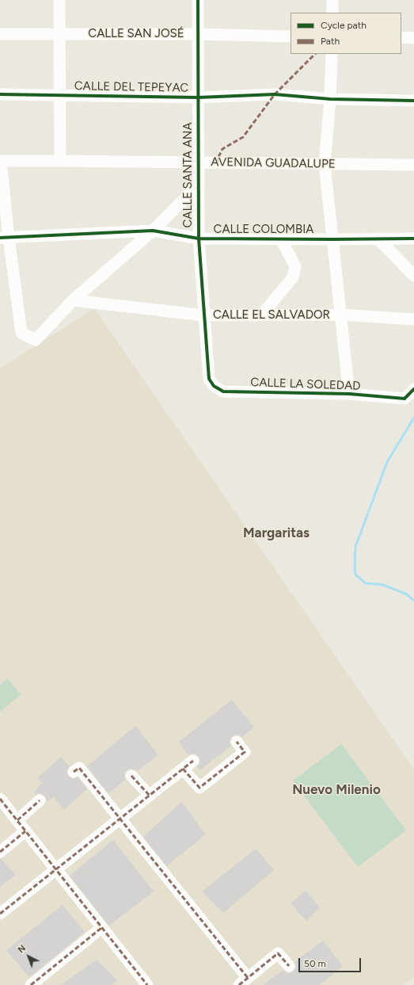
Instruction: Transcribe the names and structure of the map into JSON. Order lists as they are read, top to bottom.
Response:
{
  "streets": {
    "street": [
      "CALLE SAN JOSÉ",
      "CALLE DEL TEPEYAC",
      "AVENIDA GUADALUPE",
      "CALLE SANTA ANA",
      "CALLE COLOMBIA",
      "CALLE EL SALVADOR",
      "CALLE LA SOLEDAD"
    ]
  },
  "crossings": [
    ["CALLE SAN JOSÉ", "CALLE SANTA ANA"],
    ["CALLE DEL TEPEYAC", "CALLE SANTA ANA"],
    ["AVENIDA GUADALUPE", "CALLE SANTA ANA"],
    ["CALLE SANTA ANA", "CALLE COLOMBIA"],
    ["CALLE SANTA ANA", "CALLE EL SALVADOR"],
    ["CALLE SANTA ANA", "CALLE LA SOLEDAD"]
  ],
  "districts": ["Margaritas", "Nuevo Milenio"],
  "legend": ["Cycle path", "Path"],
  "scale_bar": "50 m",
  "north": "top left"
}
